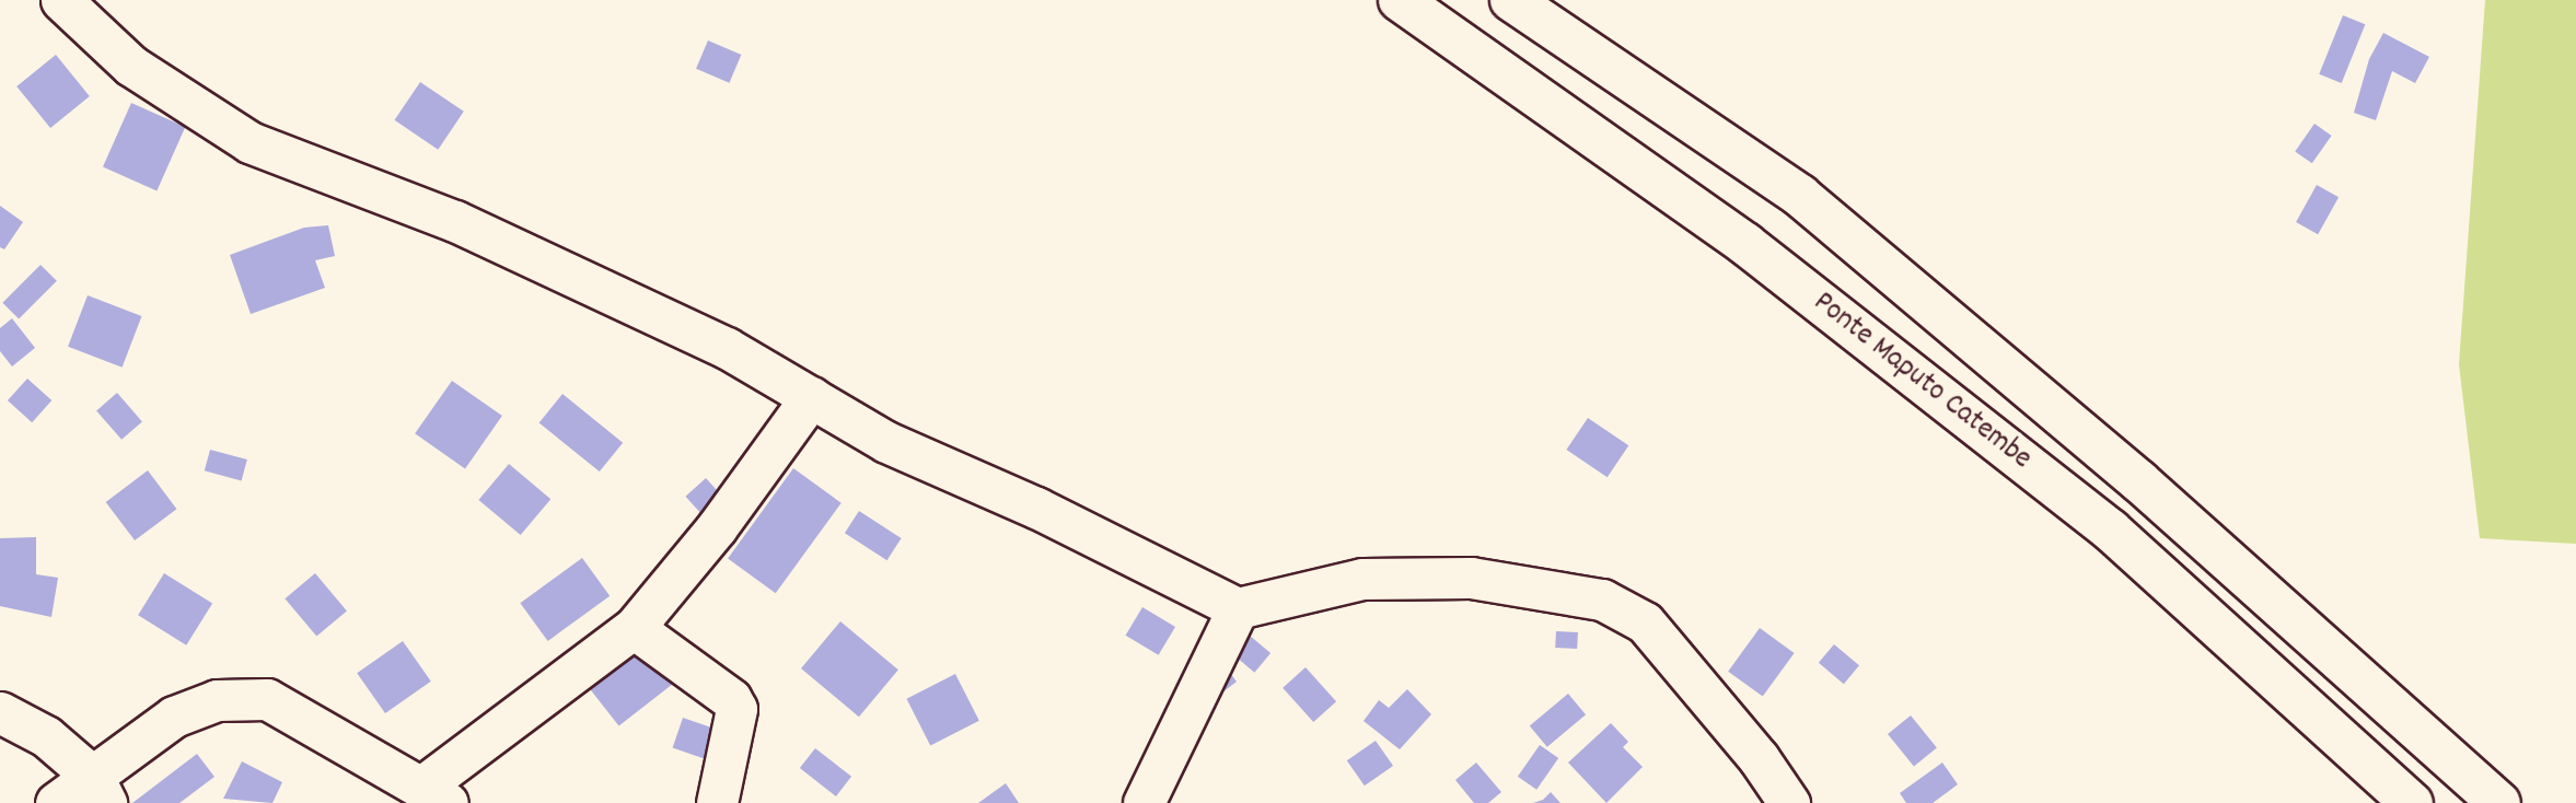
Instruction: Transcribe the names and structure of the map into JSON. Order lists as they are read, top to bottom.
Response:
{
  "streets": {
    "highway": ["Ponte Maputo Catembe"]
  }
}
